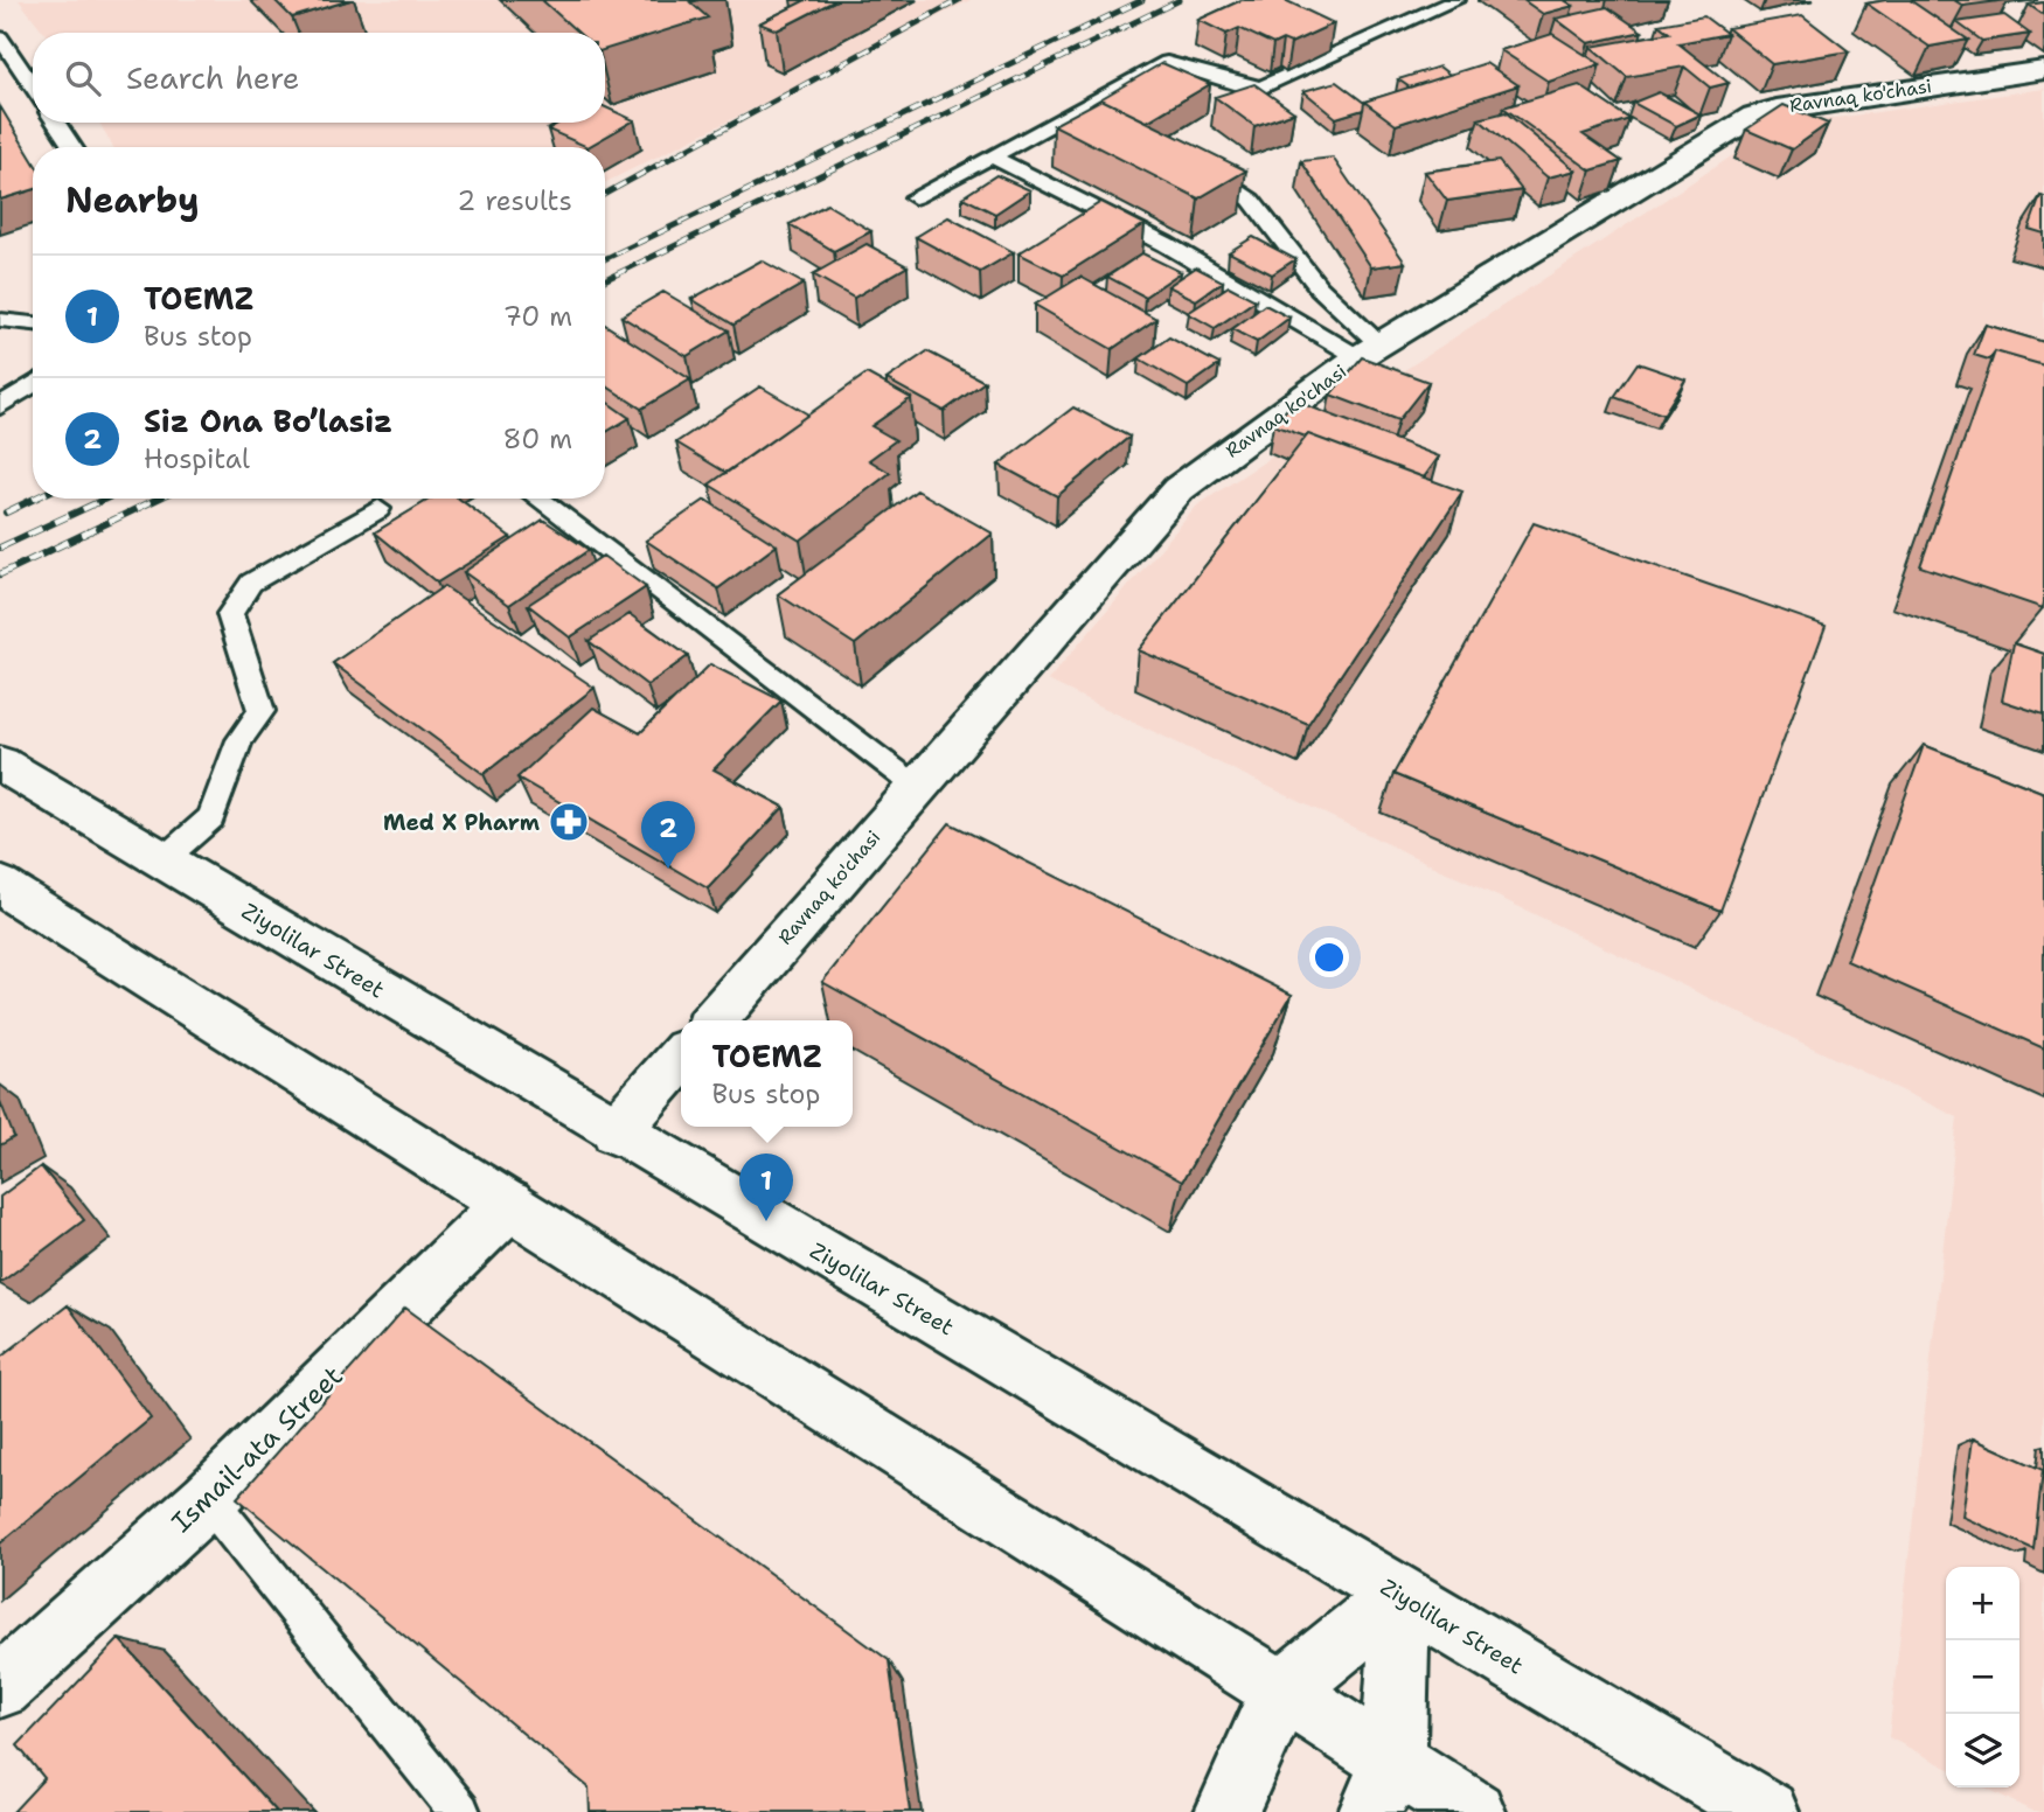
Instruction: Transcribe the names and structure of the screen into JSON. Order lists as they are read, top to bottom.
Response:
{
  "streets": {
    "main road": ["Ravnaq ko'chasi", "Ziyolilar Street", "Ismail-ata Street"]
  },
  "places": {
    "pharmacy": ["Med X Pharm"]
  },
  "page": {
    "search": "Search here",
    "heading": ["Nearby", "2 results"],
    "list": [
      {
        "mark": "1",
        "name": "TOEMZ",
        "note": "Bus stop",
        "value": "70 m"
      },
      {
        "mark": "2",
        "name": "Siz Ona Bo’lasiz",
        "note": "Hospital",
        "value": "80 m"
      }
    ],
    "pins": ["2", "1"],
    "popup": ["TOEMZ", "Bus stop"],
    "map_buttons": ["+", "−"]
  }
}
